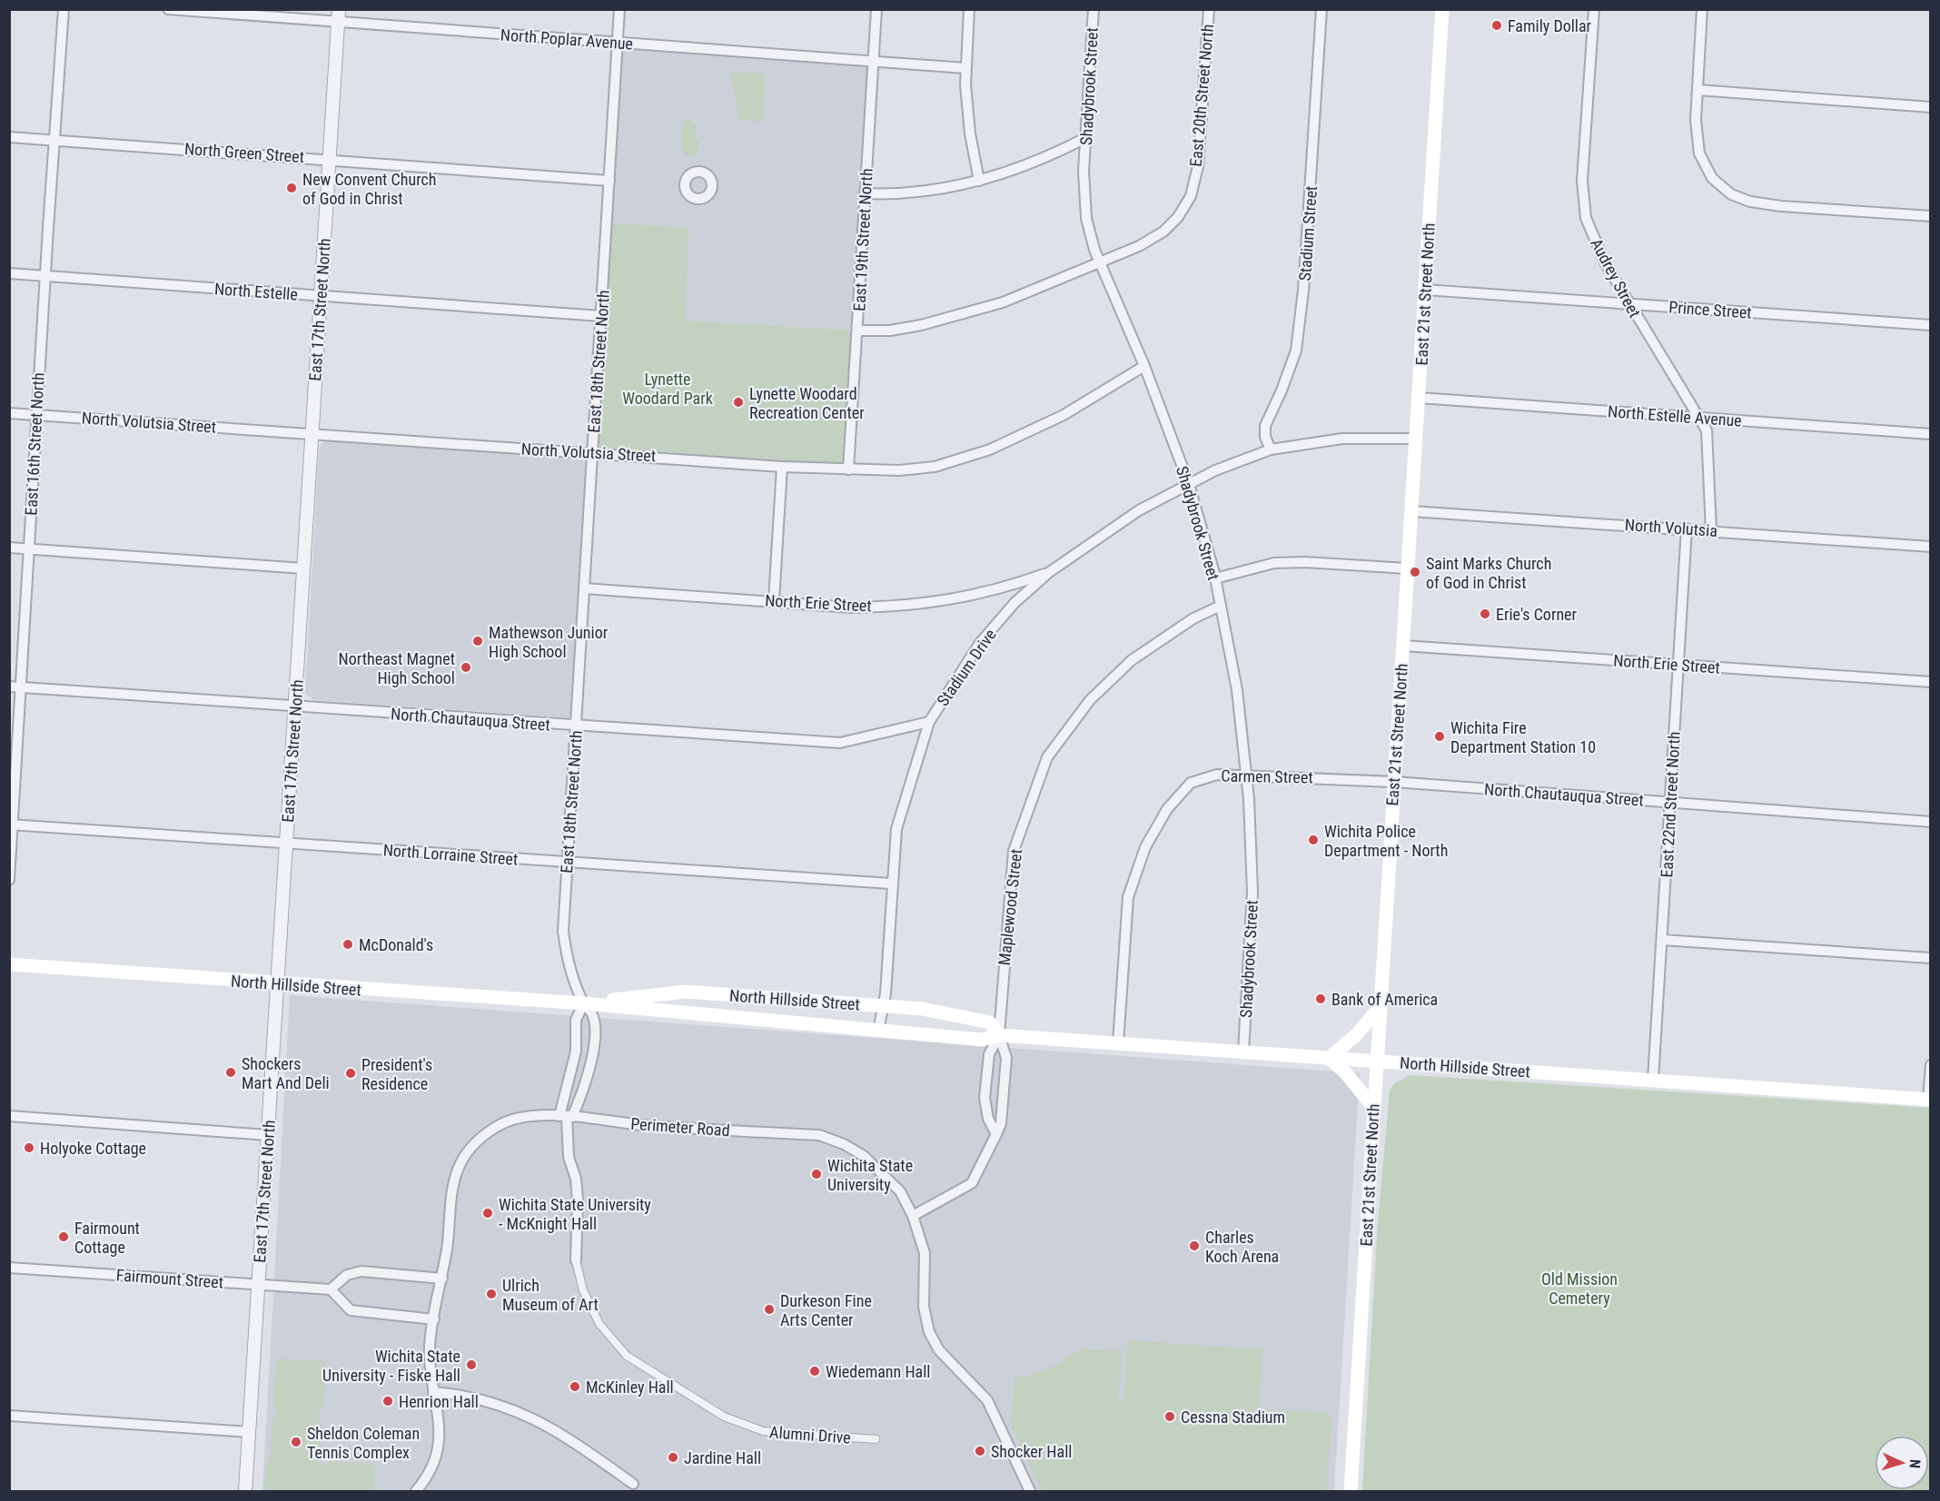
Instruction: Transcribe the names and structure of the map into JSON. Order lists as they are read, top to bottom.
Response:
{
  "streets": {
    "main road": ["East 21st Street North", "North Hillside Street"],
    "street": [
      "North Poplar Avenue",
      "Shadybrook Street",
      "East 20th Street North",
      "North Green Street",
      "Stadium Street",
      "East 19th Street North",
      "Audrey Street",
      "North Estelle",
      "East 17th Street North",
      "Prince Street",
      "East 18th Street North",
      "North Estelle Avenue",
      "North Volutsia Street",
      "East 16th Street North",
      "North Volutsia",
      "North Erie Street",
      "Stadium Drive",
      "North Chautauqua Street",
      "Carmen Street",
      "East 22nd Street North",
      "North Lorraine Street",
      "Maplewood Street",
      "Perimeter Road",
      "Fairmount Street",
      "Alumni Drive"
    ]
  },
  "crossings": [
    ["North Poplar Avenue", "East 19th Street North"],
    ["North Poplar Avenue", "East 17th Street North"],
    ["North Poplar Avenue", "East 18th Street North"],
    ["Shadybrook Street", "East 20th Street North"],
    ["Shadybrook Street", "North Volutsia Street"],
    ["Shadybrook Street", "Stadium Drive"],
    ["Shadybrook Street", "Carmen Street"],
    ["Shadybrook Street", "Maplewood Street"],
    ["Shadybrook Street", "North Hillside Street"],
    ["North Green Street", "East 17th Street North"],
    ["North Green Street", "East 18th Street North"],
    ["North Green Street", "East 16th Street North"],
    ["Stadium Street", "Stadium Drive"],
    ["East 19th Street North", "North Volutsia Street"],
    ["Audrey Street", "Prince Street"],
    ["Audrey Street", "North Estelle Avenue"],
    ["Audrey Street", "North Volutsia"],
    ["North Estelle", "East 17th Street North"],
    ["North Estelle", "East 18th Street North"],
    ["North Estelle", "East 16th Street North"],
    ["East 21st Street North", "Prince Street"],
    ["East 21st Street North", "North Estelle Avenue"],
    ["East 21st Street North", "North Volutsia"],
    ["East 21st Street North", "North Erie Street"],
    ["East 21st Street North", "North Chautauqua Street"],
    ["East 21st Street North", "Carmen Street"],
    ["East 21st Street North", "North Hillside Street"],
    ["East 17th Street North", "North Volutsia Street"],
    ["East 17th Street North", "North Chautauqua Street"],
    ["East 17th Street North", "North Lorraine Street"],
    ["East 17th Street North", "North Hillside Street"],
    ["East 17th Street North", "Fairmount Street"],
    ["East 18th Street North", "North Volutsia Street"],
    ["East 18th Street North", "North Erie Street"],
    ["East 18th Street North", "North Chautauqua Street"],
    ["East 18th Street North", "North Lorraine Street"],
    ["East 18th Street North", "North Hillside Street"],
    ["East 18th Street North", "Alumni Drive"],
    ["North Volutsia Street", "East 16th Street North"],
    ["East 16th Street North", "North Chautauqua Street"],
    ["East 16th Street North", "North Lorraine Street"],
    ["North Volutsia", "East 22nd Street North"],
    ["North Erie Street", "Stadium Drive"],
    ["North Erie Street", "East 22nd Street North"],
    ["Stadium Drive", "North Chautauqua Street"],
    ["Stadium Drive", "North Lorraine Street"],
    ["Stadium Drive", "North Hillside Street"],
    ["North Chautauqua Street", "Carmen Street"],
    ["North Chautauqua Street", "East 22nd Street North"],
    ["Carmen Street", "North Hillside Street"],
    ["East 22nd Street North", "North Hillside Street"],
    ["Maplewood Street", "North Hillside Street"],
    ["North Hillside Street", "Alumni Drive"],
    ["Perimeter Road", "Alumni Drive"]
  ],
  "parks": ["Lynette Woodard Park", "Old Mission Cemetery"],
  "places": [
    "Family Dollar",
    "New Convent Church of God in Christ",
    "Lynette Woodard Recreation Center",
    "Saint Marks Church of God in Christ",
    "Erie's Corner",
    "Mathewson Junior High School",
    "Northeast Magnet High School",
    "Wichita Fire Department Station 10",
    "Wichita Police Department - North",
    "McDonald's",
    "Bank of America",
    "Shockers Mart And Deli",
    "President's Residence",
    "Holyoke Cottage",
    "Wichita State University",
    "Wichita State University - McKnight Hall",
    "Fairmount Cottage",
    "Charles Koch Arena",
    "Ulrich Museum of Art",
    "Durkeson Fine Arts Center",
    "Wichita State University - Fiske Hall",
    "Wiedemann Hall",
    "McKinley Hall",
    "Henrion Hall",
    "Cessna Stadium",
    "Sheldon Coleman Tennis Complex",
    "Shocker Hall",
    "Jardine Hall"
  ],
  "north": "right"
}
